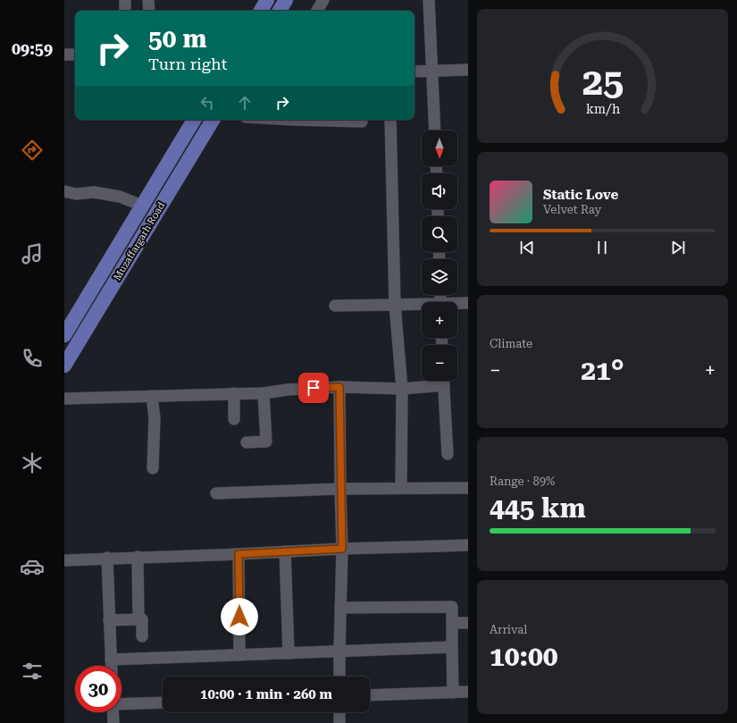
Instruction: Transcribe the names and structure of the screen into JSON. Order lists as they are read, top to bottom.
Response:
{
  "streets": {
    "main road": ["Muzaffargarh Road"]
  },
  "north": "bottom",
  "page": {
    "tabs": "09:59",
    "turn": ["50 m", "Turn right"],
    "map_buttons": ["+", "−"],
    "song": ["Static Love", "Velvet Ray"],
    "tile": [
      "Climate",
      ["Range · 89%", "445 km"],
      ["Arrival", "10:00"]
    ],
    "heat": ["−", "21°", "+"],
    "limit": "30",
    "trip": "10:00 · 1 min · 260 m",
    "gauge": ["25", "km/h"]
  }
}
